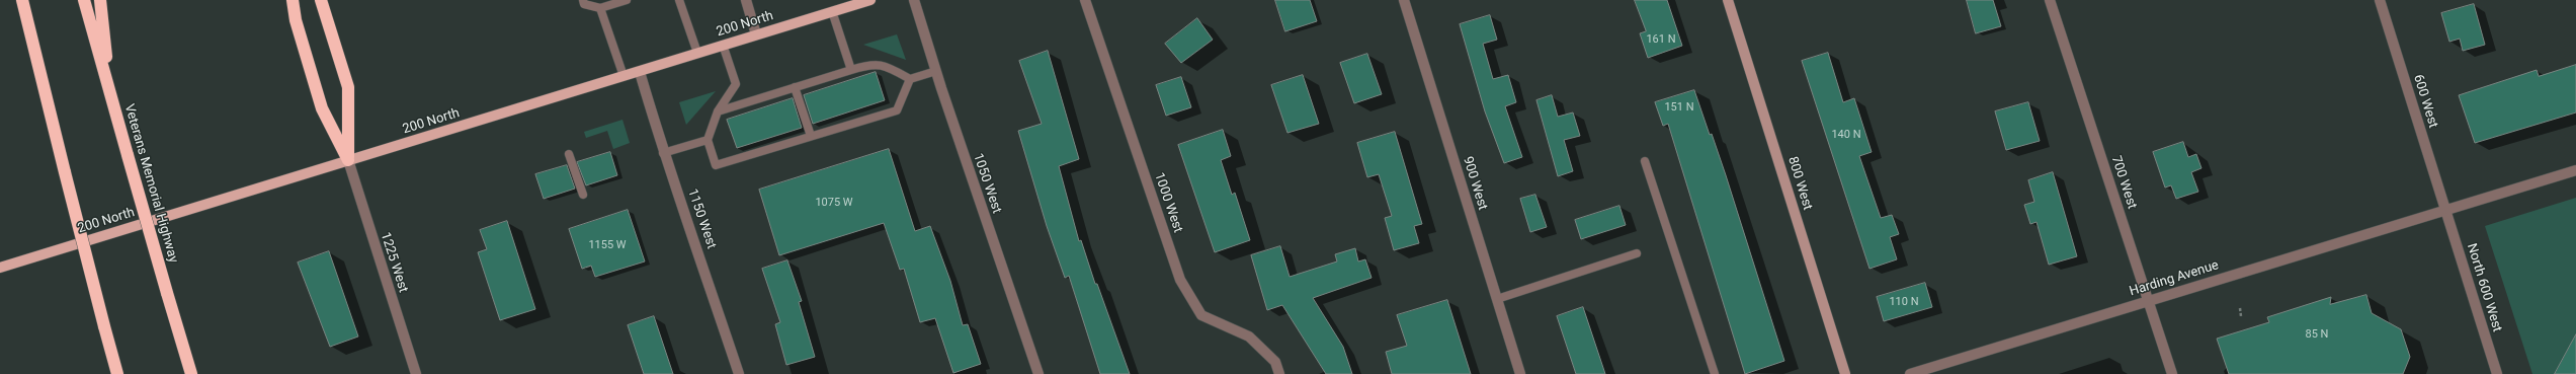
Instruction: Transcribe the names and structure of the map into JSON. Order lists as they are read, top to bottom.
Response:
{
  "streets": {
    "highway": ["Veterans Memorial Highway"],
    "main road": ["200 North"],
    "street": [
      "600 West",
      "700 West",
      "1050 West",
      "900 West",
      "800 West",
      "1000 West",
      "1150 West",
      "1225 West",
      "Harding Avenue",
      "North 600 West"
    ]
  },
  "crossings": [
    ["200 North", "1150 West"],
    ["200 North", "1225 West"],
    ["600 West", "Harding Avenue"],
    ["600 West", "North 600 West"],
    ["700 West", "Harding Avenue"],
    ["Harding Avenue", "North 600 West"]
  ],
  "house_numbers": [
    "161 N",
    "151 N",
    "140 N",
    "1075 W",
    "1155 W",
    "110 N",
    "85 N"
  ]
}
